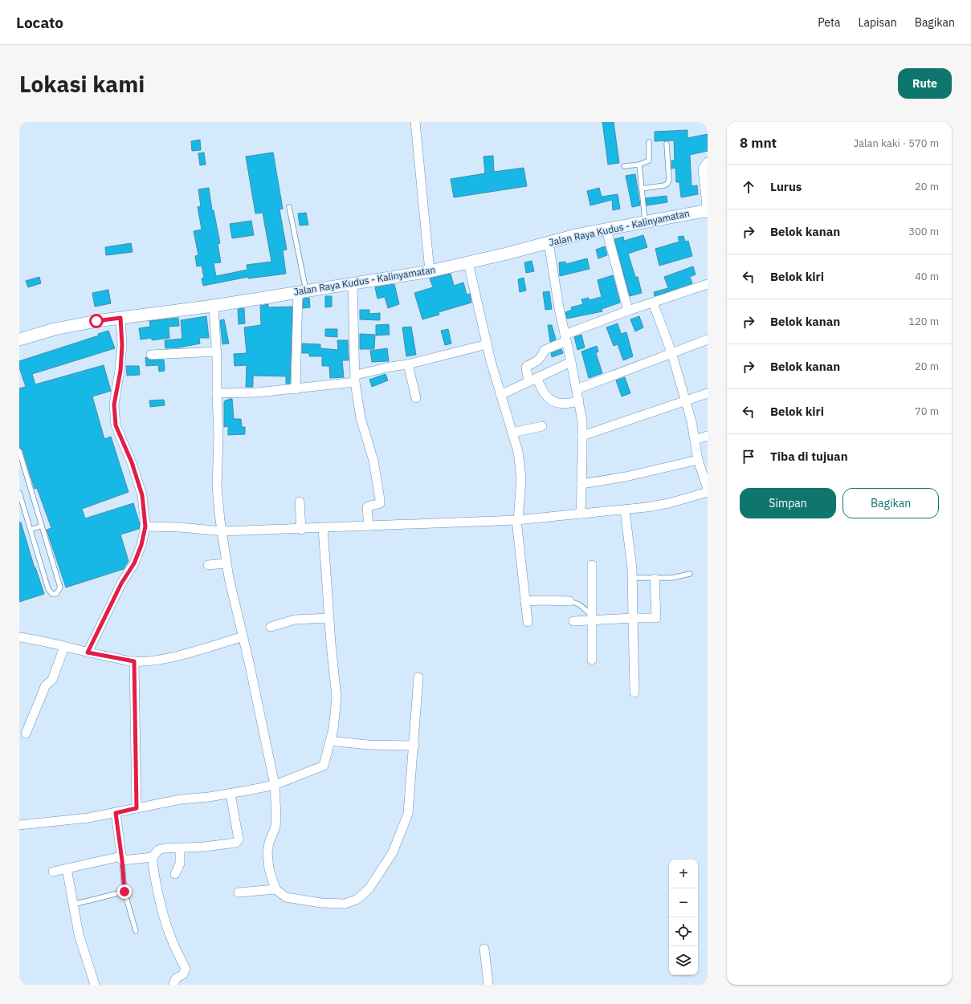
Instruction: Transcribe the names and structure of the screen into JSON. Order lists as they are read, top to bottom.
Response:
{
  "streets": {
    "main road": ["Jalan Raya Kudus - Kalinyamatan"]
  },
  "page": {
    "header": "Locato",
    "nav": ["Peta", "Lapisan", "Bagikan"],
    "buttons": [
      "Rute",
      ["Simpan", "Bagikan"]
    ],
    "title": "Lokasi kami",
    "heading": ["8 mnt", "Jalan kaki · 570 m"],
    "list": [
      ["Lurus", "20 m"],
      ["Belok kanan", "300 m"],
      ["Belok kiri", "40 m"],
      ["Belok kanan", "120 m"],
      ["Belok kanan", "20 m"],
      ["Belok kiri", "70 m"],
      "Tiba di tujuan"
    ],
    "map_buttons": ["+", "−"]
  }
}
